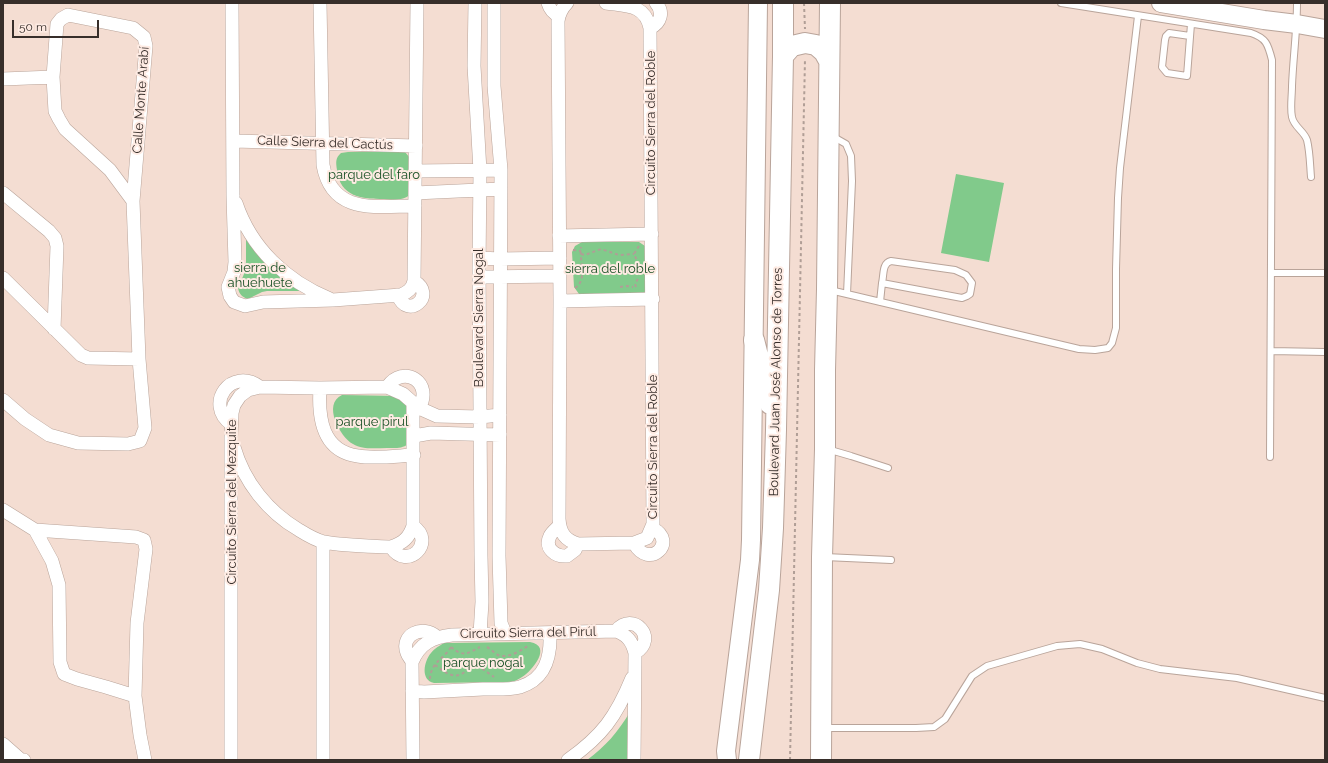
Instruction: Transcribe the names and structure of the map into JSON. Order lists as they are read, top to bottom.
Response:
{
  "streets": {
    "main road": ["Boulevard Juan José Alonso de Torres"],
    "street": [
      "Calle Monte Arabí",
      "Circuito Sierra del Roble",
      "Calle Sierra del Cactús",
      "Boulevard Sierra Nogal",
      "Circuito Sierra del Mezquite",
      "Circuito Sierra del Pirúl"
    ]
  },
  "crossings": [
    ["Boulevard Sierra Nogal", "Circuito Sierra del Mezquite"],
    ["Boulevard Sierra Nogal", "Circuito Sierra del Pirúl"]
  ],
  "parks": [
    "parque del faro",
    "sierra de ahuehuete",
    "sierra del roble",
    "parque pirul",
    "parque nogal"
  ],
  "scale_bar": "50 m"
}
